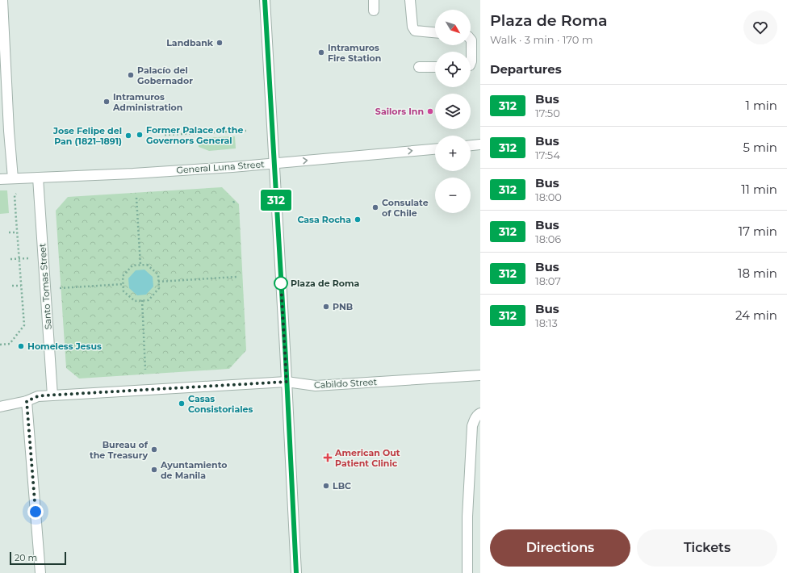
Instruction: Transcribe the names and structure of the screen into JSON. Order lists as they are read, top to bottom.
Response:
{
  "streets": {
    "street": ["General Luna Street", "Santo Tomas Street", "Cabildo Street"]
  },
  "crossings": [
    ["General Luna Street", "Santo Tomas Street"],
    ["Santo Tomas Street", "Cabildo Street"]
  ],
  "one_way": ["General Luna Street"],
  "places": {
    "other": [
      "Landbank",
      "Intramuros Fire Station",
      "Palacío del Gobernador",
      "Intramuros Administration",
      "Sailors Inn",
      "Former Palace of the Governors General",
      "Jose Felipe del Pan (1821–1891)",
      "Consulate of Chile",
      "Casa Rocha",
      "Plaza de Roma",
      "PNB",
      "Homeless Jesus",
      "Casas Consistoriales",
      "Bureau of the Treasury",
      "Ayuntamiento de Manila",
      "LBC"
    ],
    "health": ["American Out Patient Clinic"]
  },
  "lines": ["bus line 312"],
  "scale_bar": "20 m",
  "north": "bottom right",
  "page": {
    "on_map": "312",
    "heading": [
      ["Plaza de Roma", "Walk · 3 min · 170 m"],
      "Departures"
    ],
    "map_buttons": ["+", "−"],
    "list": [
      {
        "mark": "312",
        "name": "Bus",
        "note": "17:50",
        "value": "1 min"
      },
      {
        "mark": "312",
        "name": "Bus",
        "note": "17:54",
        "value": "5 min"
      },
      {
        "mark": "312",
        "name": "Bus",
        "note": "18:00",
        "value": "11 min"
      },
      {
        "mark": "312",
        "name": "Bus",
        "note": "18:06",
        "value": "17 min"
      },
      {
        "mark": "312",
        "name": "Bus",
        "note": "18:07",
        "value": "18 min"
      },
      {
        "mark": "312",
        "name": "Bus",
        "note": "18:13",
        "value": "24 min"
      }
    ],
    "buttons": ["Directions", "Tickets"],
    "scale": "20 m"
  }
}
